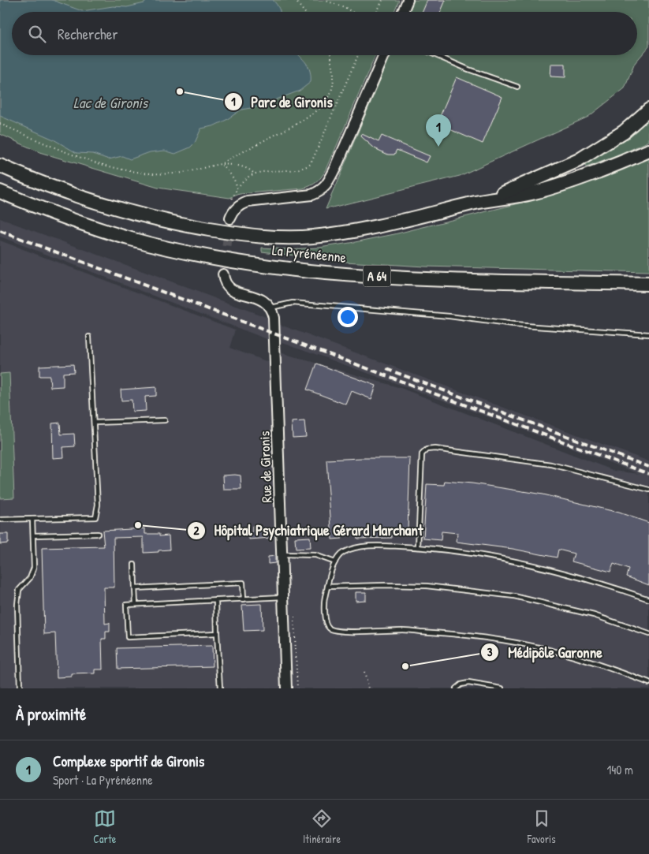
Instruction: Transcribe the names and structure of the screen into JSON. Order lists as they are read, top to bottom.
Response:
{
  "streets": {
    "highway": ["La Pyrénéenne", "A 64"],
    "street": ["Rue de Gironis"]
  },
  "water": ["Lac de Gironis"],
  "places": ["Parc de Gironis", "Hôpital Psychiatrique Gérard Marchant", "Médipôle Garonne"],
  "page": {
    "search": "Rechercher",
    "pins": "1",
    "heading": "À proximité",
    "list": [
      {
        "mark": "1",
        "name": "Complexe sportif de Gironis",
        "note": "Sport · La Pyrénéenne",
        "value": "140 m"
      }
    ],
    "nav": ["Carte", "Itinéraire", "Favoris"]
  }
}
